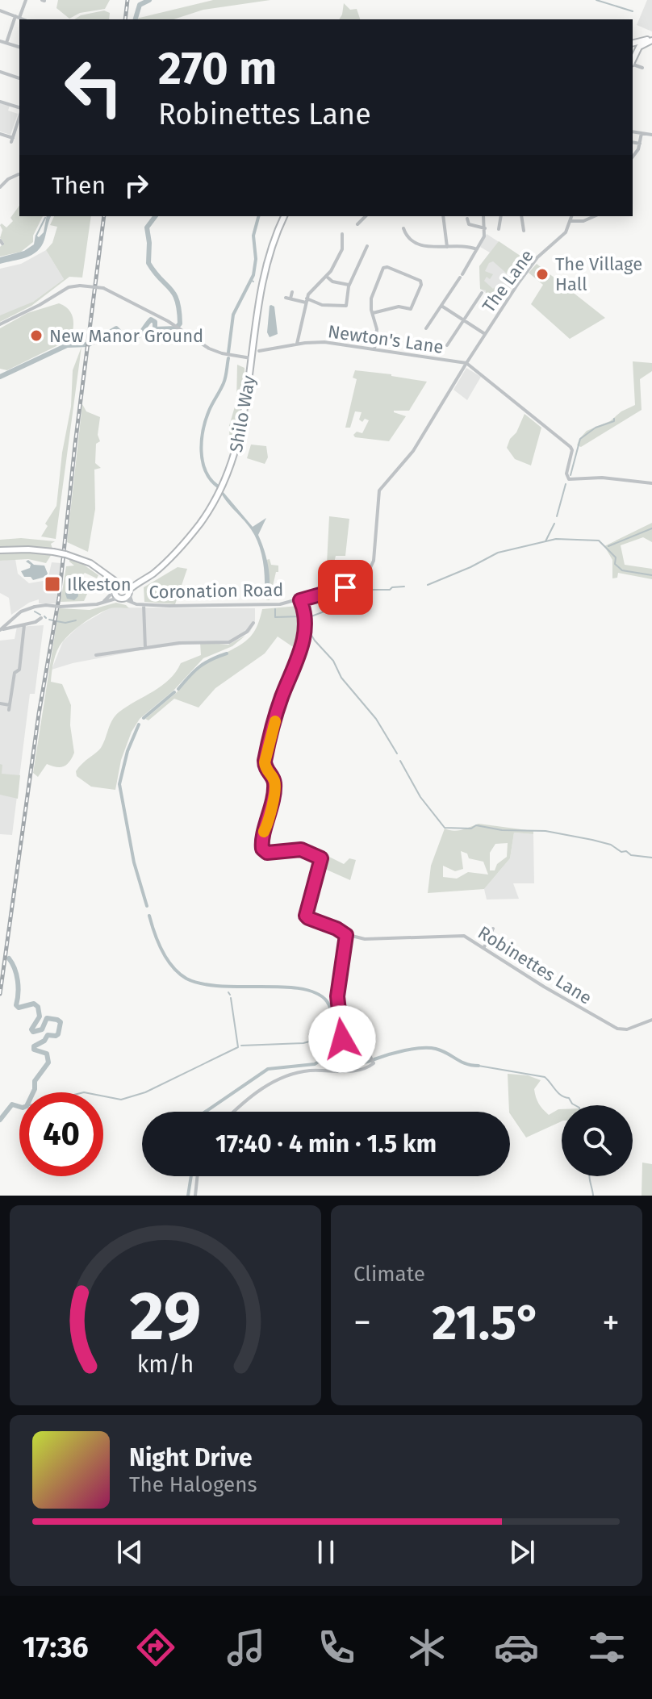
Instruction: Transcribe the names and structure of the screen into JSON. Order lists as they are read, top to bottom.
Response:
{
  "streets": {
    "main road": ["Shilo Way"],
    "street": [
      "The Lane",
      "Newton's Lane",
      "Coronation Road",
      "Robinettes Lane"
    ]
  },
  "crossings": [
    ["The Lane", "Newton's Lane"],
    ["The Lane", "Coronation Road"],
    ["The Lane", "Robinettes Lane"],
    ["Shilo Way", "Coronation Road"],
    ["Coronation Road", "Robinettes Lane"]
  ],
  "places": {
    "other": ["The Village Hall", "New Manor Ground"],
    "transit": ["Ilkeston"]
  },
  "page": {
    "turn": ["270 m", "Robinettes Lane"],
    "then": "Then",
    "limit": "40",
    "trip": "17:40 · 4 min · 1.5 km",
    "tile": "Climate",
    "heat": ["−", "21.5°", "+"],
    "song": ["Night Drive", "The Halogens"],
    "tabs": "17:36",
    "gauge": ["29", "km/h"]
  }
}
